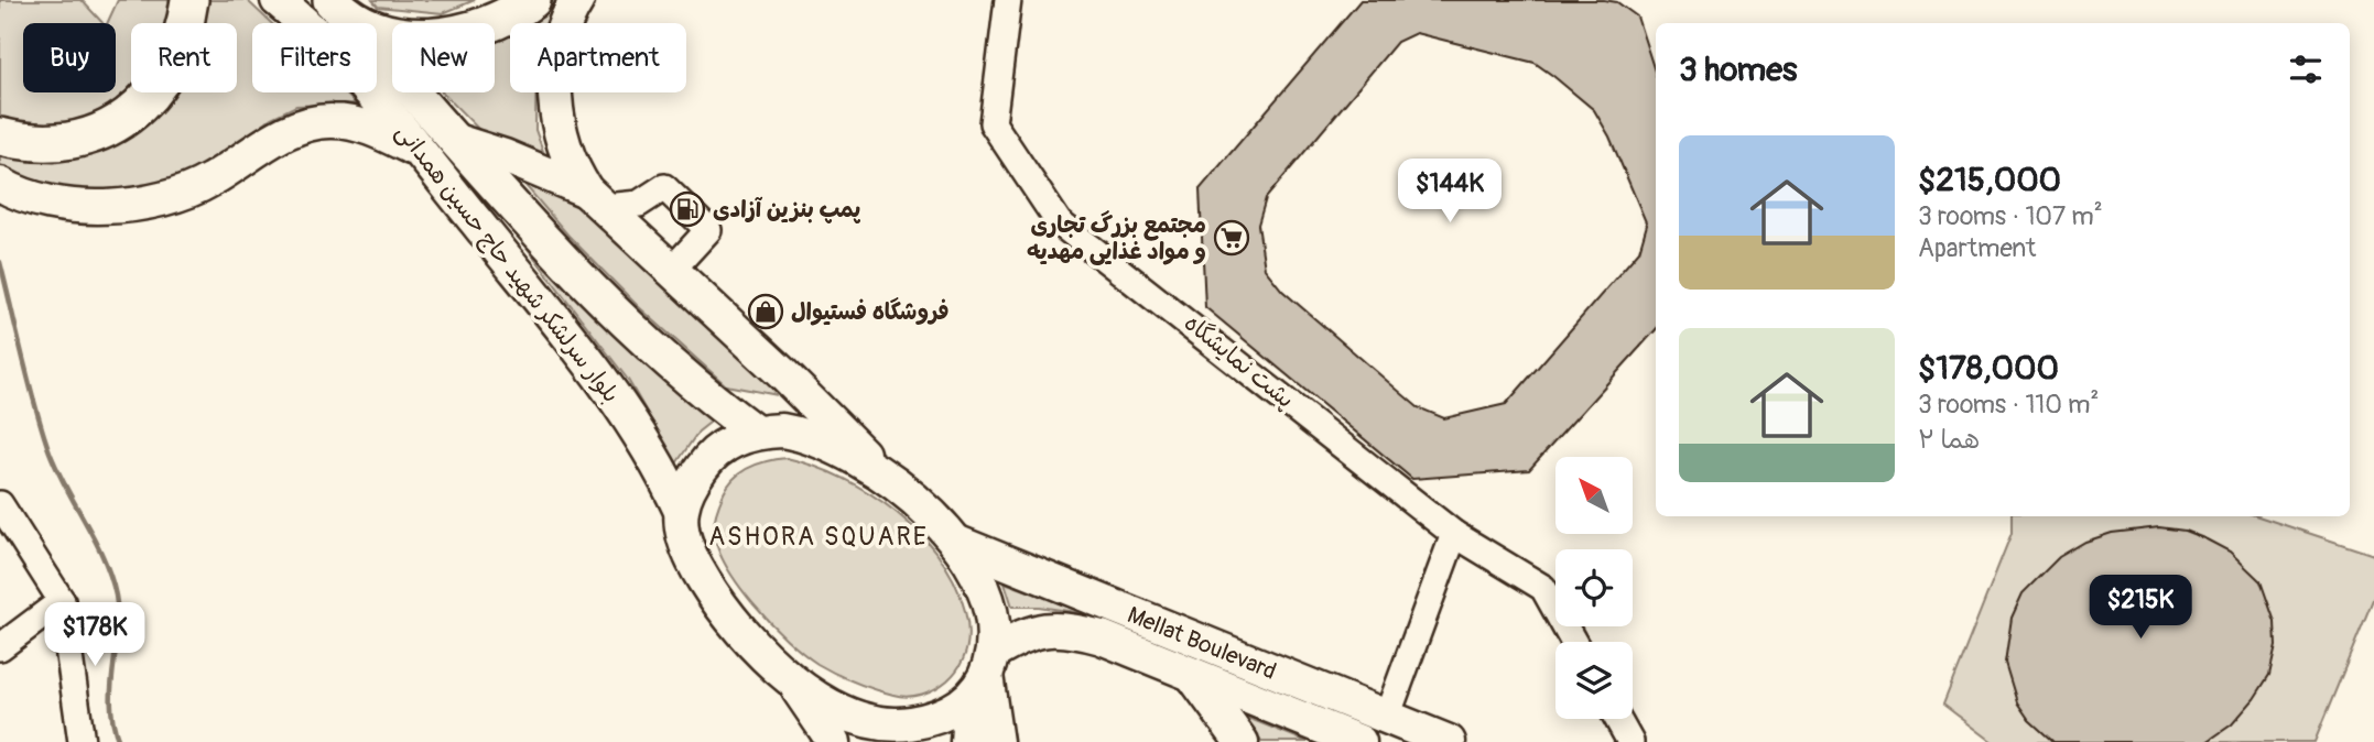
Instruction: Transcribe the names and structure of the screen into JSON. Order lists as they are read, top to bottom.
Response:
{
  "streets": {
    "main road": ["بلوار سرلشکر شهید حاج حسین همدانی", "Mellat Boulevard"],
    "street": ["پشت نمایشگاه"]
  },
  "crossings": [
    ["بلوار سرلشکر شهید حاج حسین همدانی", "Mellat Boulevard"]
  ],
  "districts": ["ASHORA SQUARE"],
  "places": {
    "fuel station": ["پمپ بنزین آزادی"],
    "supermarket": ["مجتمع بزرگ تجاری و مواد غذایی مهدیه"],
    "shop": ["فروشگاه فستیوال"]
  },
  "north": "top left",
  "page": {
    "chip": [
      "Buy",
      "Rent",
      "Filters",
      "New",
      "Apartment"
    ],
    "heading": "3 homes",
    "list": [
      {
        "name": "$215,000",
        "note": "3 rooms · 107 m² · Apartment"
      },
      {
        "name": "$178,000",
        "note": "3 rooms · 110 m² · هما ۲"
      }
    ],
    "price": ["$144K", "$215K", "$178K"]
  }
}
